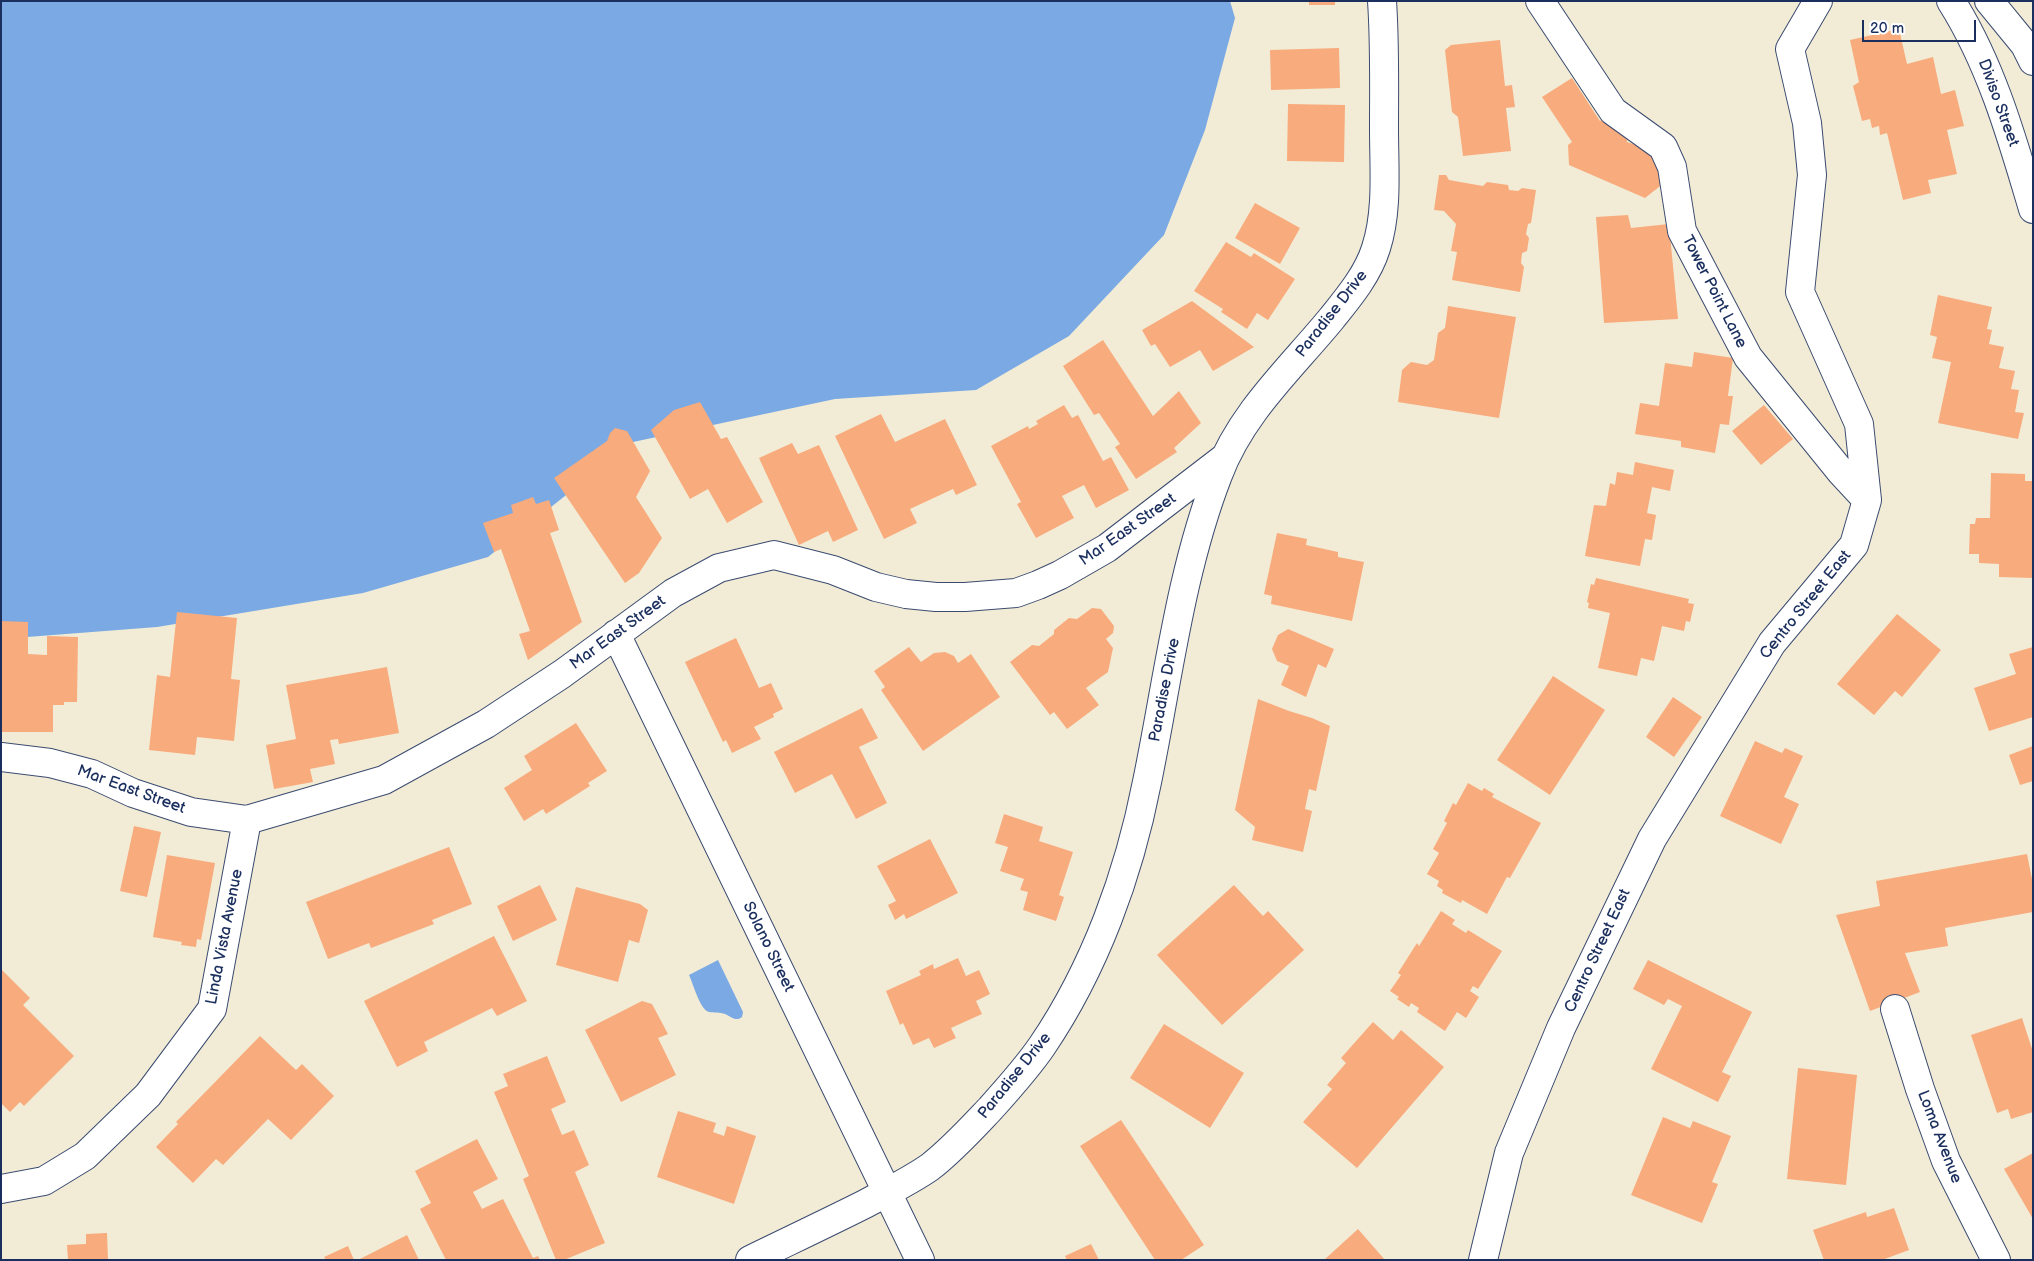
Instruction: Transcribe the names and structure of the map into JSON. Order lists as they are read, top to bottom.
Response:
{
  "streets": {
    "street": [
      "Diviso Street",
      "Tower Point Lane",
      "Paradise Drive",
      "Mar East Street",
      "Centro Street East",
      "Linda Vista Avenue",
      "Solano Street",
      "Loma Avenue"
    ]
  },
  "crossings": [
    ["Tower Point Lane", "Centro Street East"],
    ["Paradise Drive", "Mar East Street"],
    ["Paradise Drive", "Solano Street"],
    ["Mar East Street", "Linda Vista Avenue"],
    ["Mar East Street", "Solano Street"]
  ],
  "scale_bar": "20 m"
}
